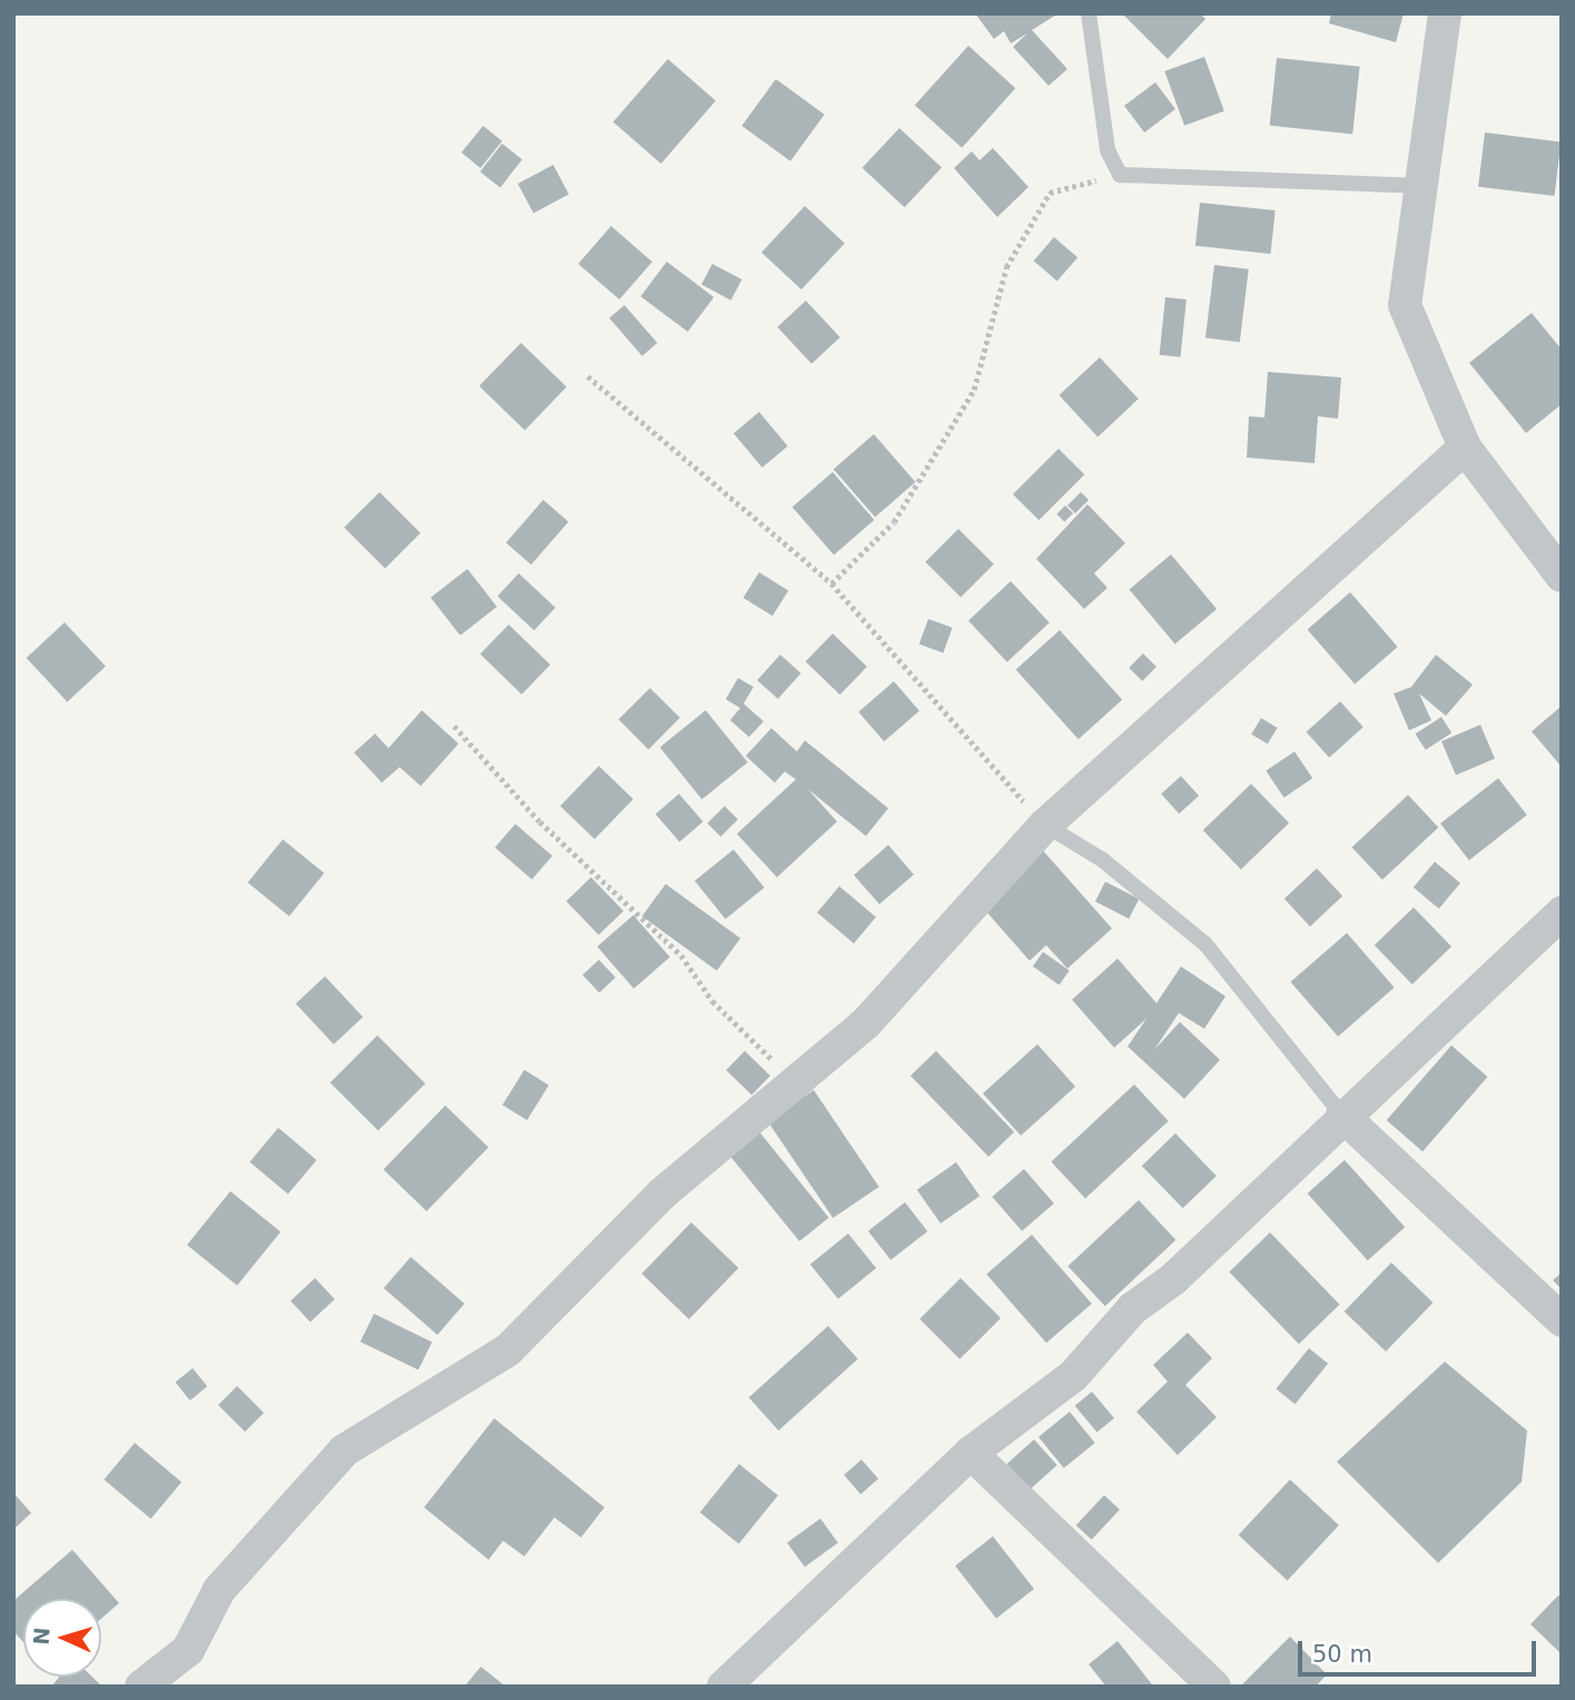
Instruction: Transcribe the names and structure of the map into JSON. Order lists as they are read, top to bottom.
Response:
{
  "scale_bar": "50 m",
  "north": "left"
}
